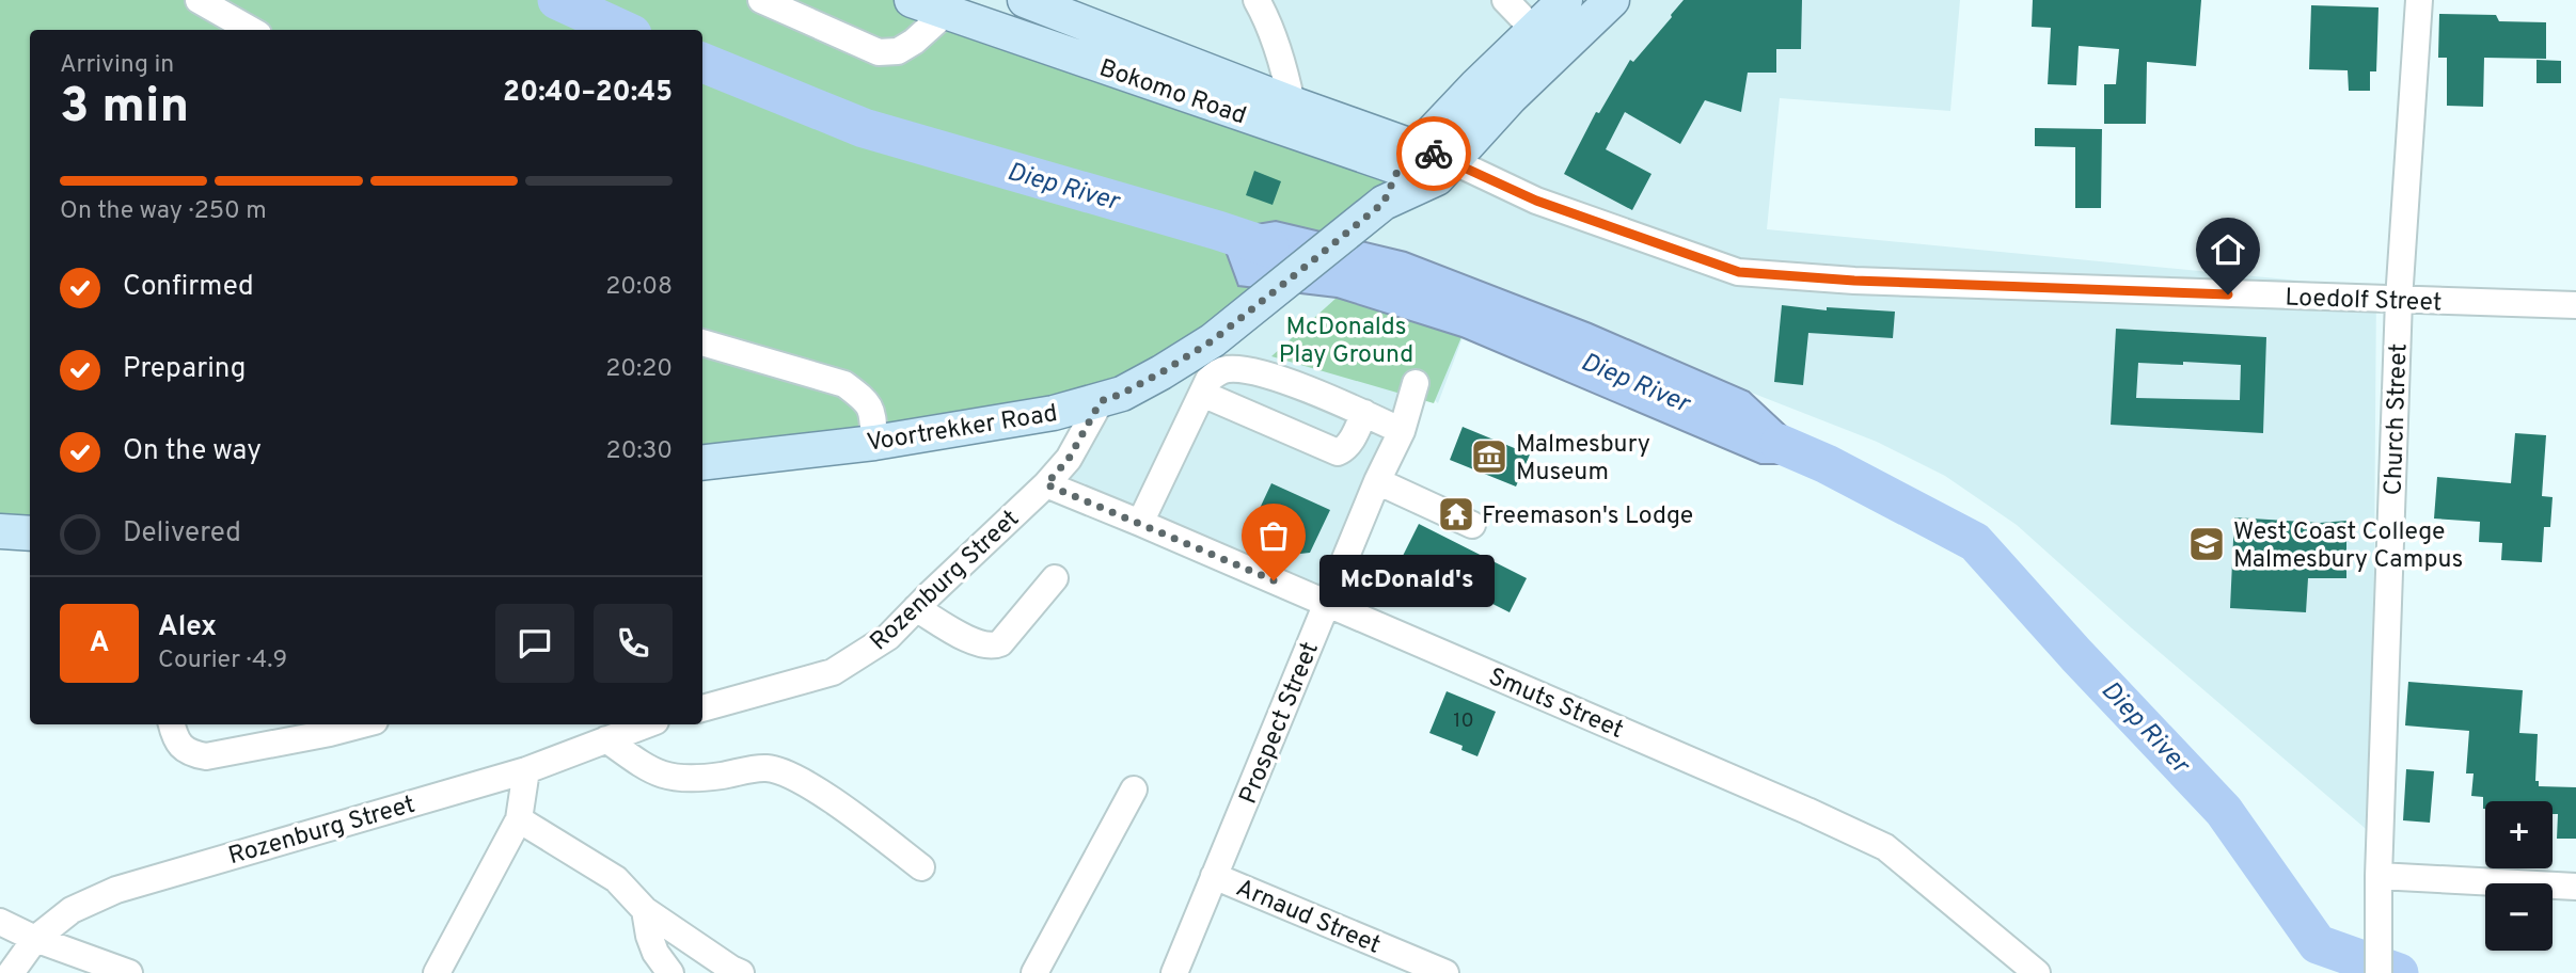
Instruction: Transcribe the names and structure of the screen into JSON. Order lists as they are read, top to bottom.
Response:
{
  "streets": {
    "main road": ["Bokomo Road", "Voortrekker Road"],
    "street": [
      "Loedolf Street",
      "Church Street",
      "Rozenburg Street",
      "Smuts Street",
      "Prospect Street",
      "Arnaud Street"
    ]
  },
  "crossings": [
    ["Bokomo Road", "Loedolf Street"],
    ["Bokomo Road", "Voortrekker Road"],
    ["Loedolf Street", "Church Street"],
    ["Loedolf Street", "Voortrekker Road"],
    ["Voortrekker Road", "Rozenburg Street"],
    ["Rozenburg Street", "Smuts Street"],
    ["Smuts Street", "Prospect Street"],
    ["Prospect Street", "Arnaud Street"]
  ],
  "water": ["Diep River"],
  "parks": ["McDonalds Play Ground"],
  "places": {
    "museum": ["Malmesbury Museum"],
    "temple": ["Freemason's Lodge"],
    "school or university": ["West Coast College Malmesbury Campus"],
    "other": ["McDonald's"]
  },
  "house_numbers": ["10"],
  "page": {
    "heading": ["3 min", "Arriving in", "20:40–20:45"],
    "panel": ["Alex", "Courier · 4.9"],
    "bar": "On the way · 250 m",
    "list": [
      ["Confirmed", "20:08"],
      ["Preparing", "20:20"],
      ["On the way", "20:30"],
      "Delivered"
    ],
    "bubble": "McDonald's",
    "round": "A",
    "map_buttons": ["+", "−"]
  }
}
